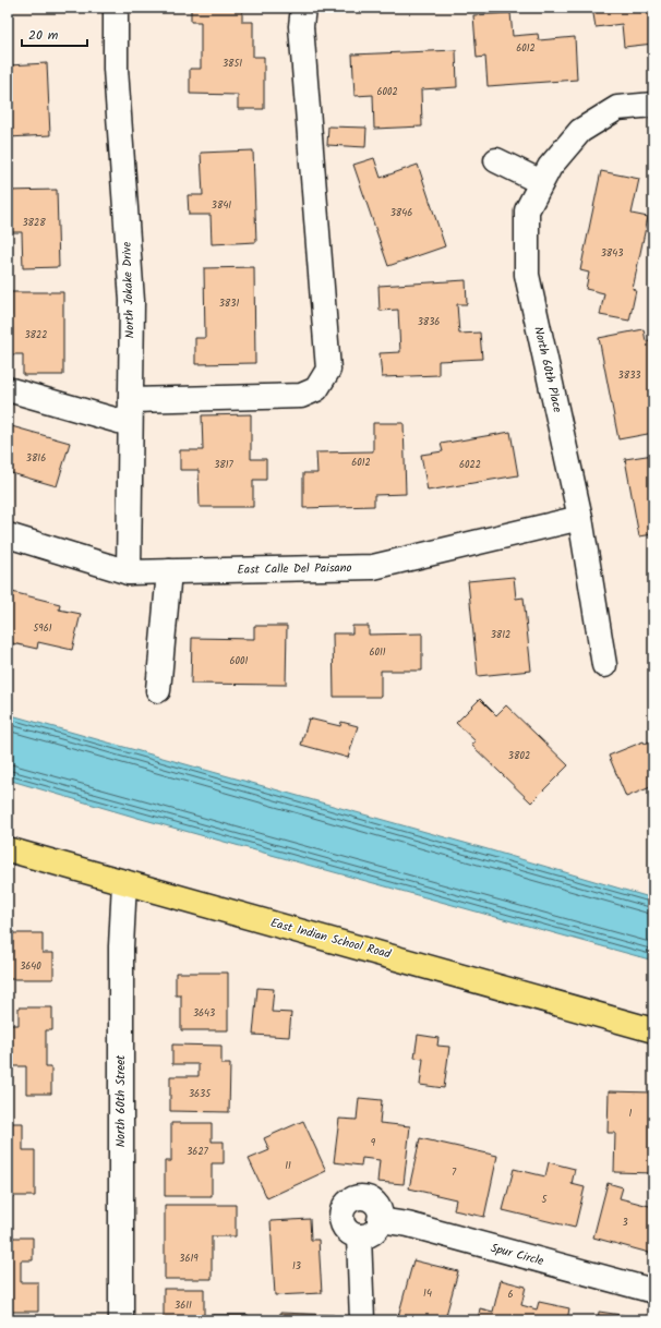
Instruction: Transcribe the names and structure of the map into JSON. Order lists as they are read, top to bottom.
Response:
{
  "streets": {
    "main road": ["East Indian School Road"],
    "street": [
      "North Jokake Drive",
      "North 60th Place",
      "East Calle Del Paisano",
      "North 60th Street",
      "Spur Circle"
    ]
  },
  "crossings": [
    ["North Jokake Drive", "East Calle Del Paisano"],
    ["North 60th Place", "East Calle Del Paisano"],
    ["East Indian School Road", "North 60th Street"]
  ],
  "house_numbers": [
    "6012",
    "3851",
    "6002",
    "3841",
    "3846",
    "3828",
    "3843",
    "3831",
    "3836",
    "3822",
    "3833",
    "3816",
    "6012",
    "3817",
    "6022",
    "5961",
    "3812",
    "6011",
    "6001",
    "3802",
    "3640",
    "3643",
    "3635",
    "1",
    "9",
    "3627",
    "11",
    "7",
    "5",
    "3",
    "3619",
    "13",
    "14",
    "6",
    "3611"
  ],
  "scale_bar": "20 m"
}
